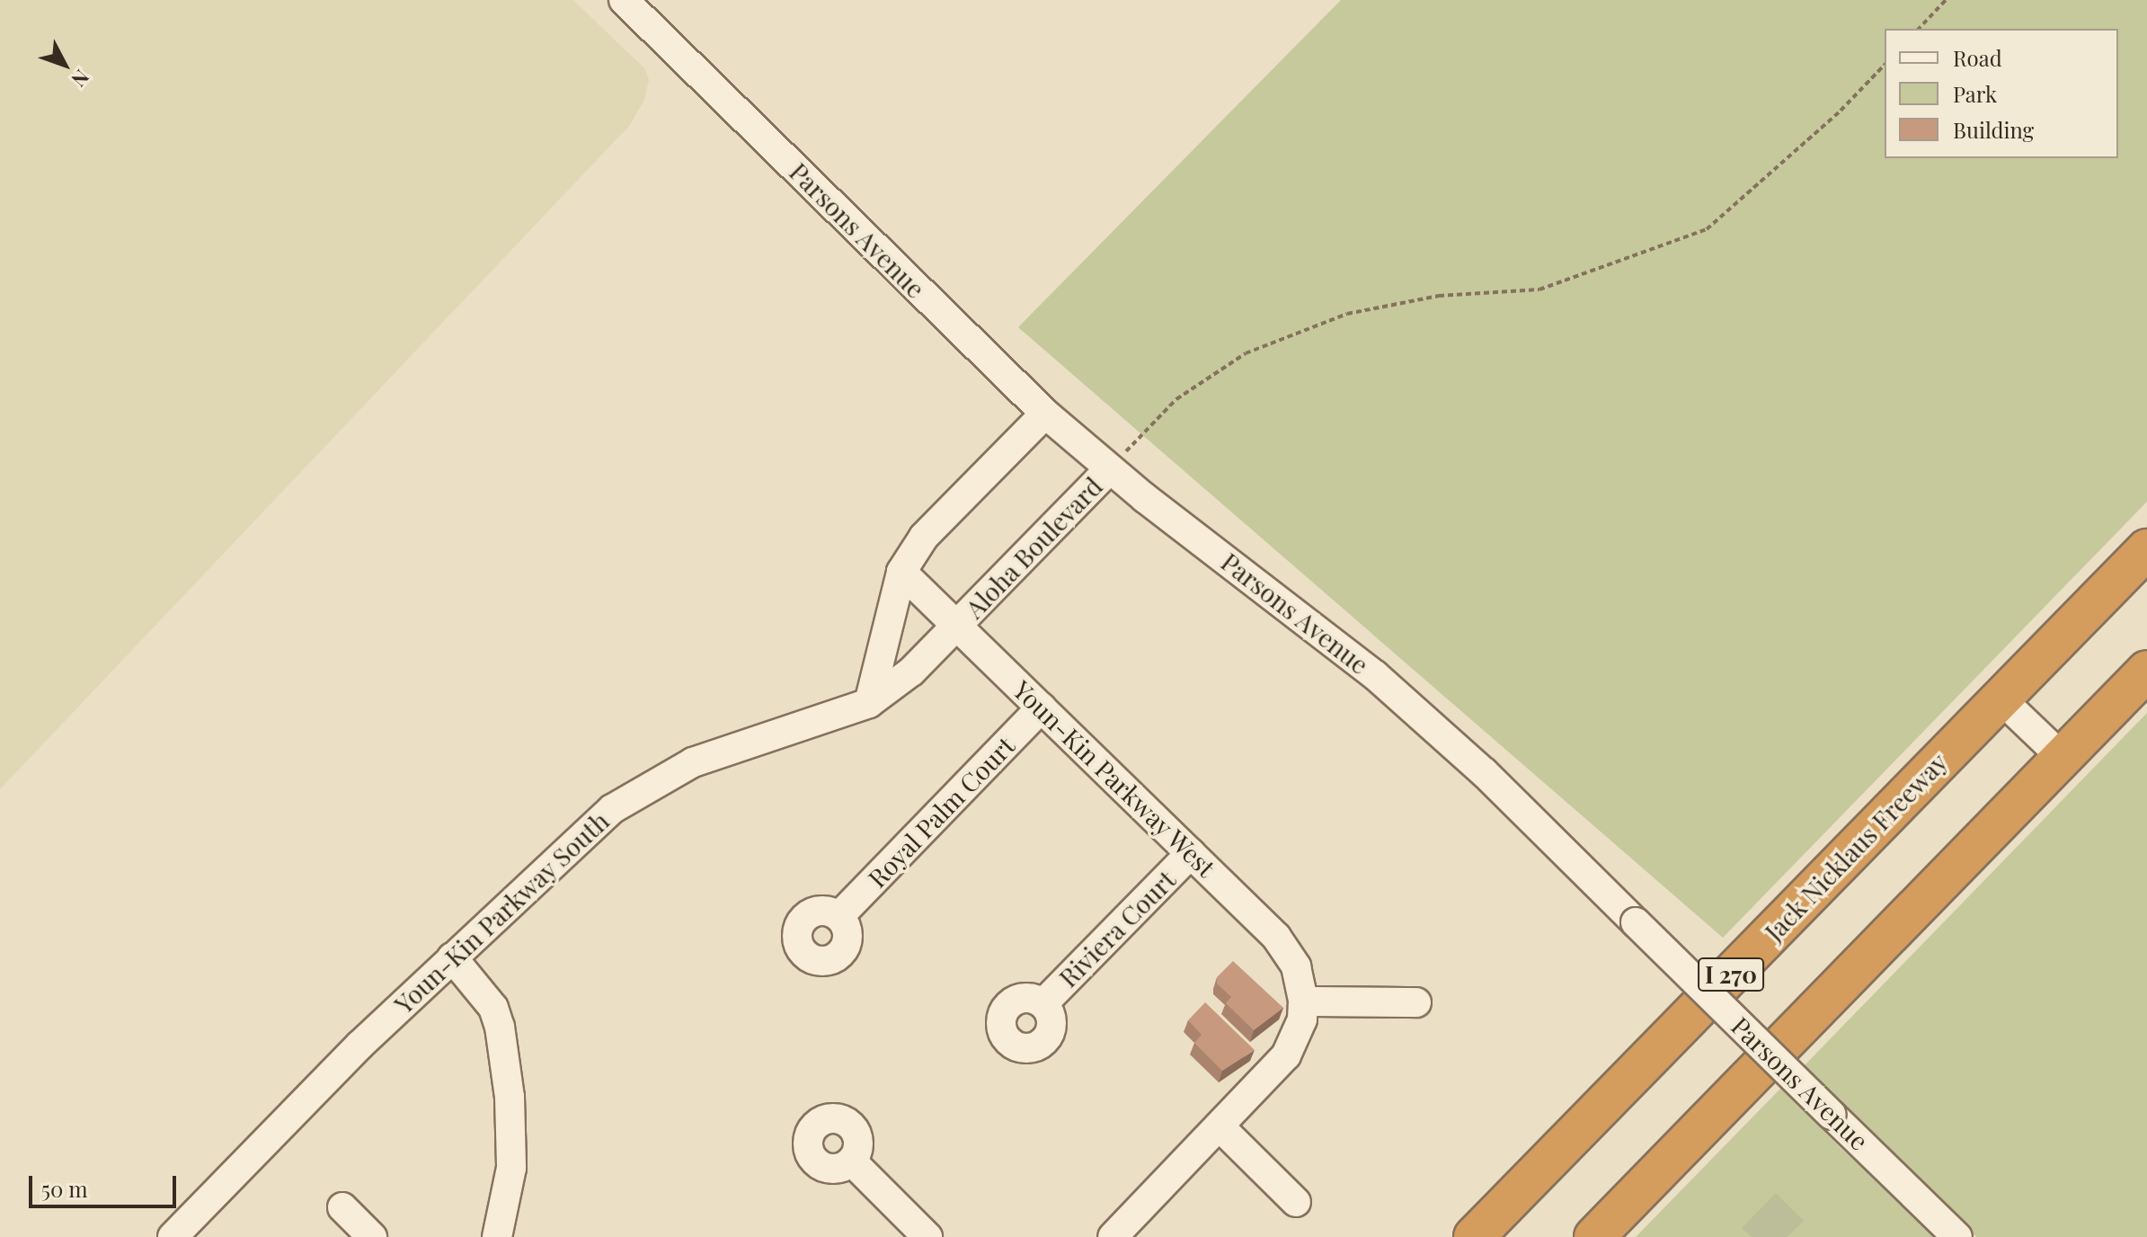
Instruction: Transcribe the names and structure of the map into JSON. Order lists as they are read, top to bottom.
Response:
{
  "streets": {
    "highway": ["Jack Nicklaus Freeway", "I 270"],
    "street": [
      "Parsons Avenue",
      "Aloha Boulevard",
      "Youn-Kin Parkway West",
      "Royal Palm Court",
      "Youn-Kin Parkway South",
      "Riviera Court"
    ]
  },
  "crossings": [
    ["Parsons Avenue", "Aloha Boulevard"],
    ["Aloha Boulevard", "Youn-Kin Parkway West"],
    ["Aloha Boulevard", "Youn-Kin Parkway South"],
    ["Youn-Kin Parkway West", "Royal Palm Court"],
    ["Youn-Kin Parkway West", "Youn-Kin Parkway South"],
    ["Youn-Kin Parkway West", "Riviera Court"]
  ],
  "legend": ["Road", "Park", "Building"],
  "scale_bar": "50 m",
  "north": "bottom right"
}
